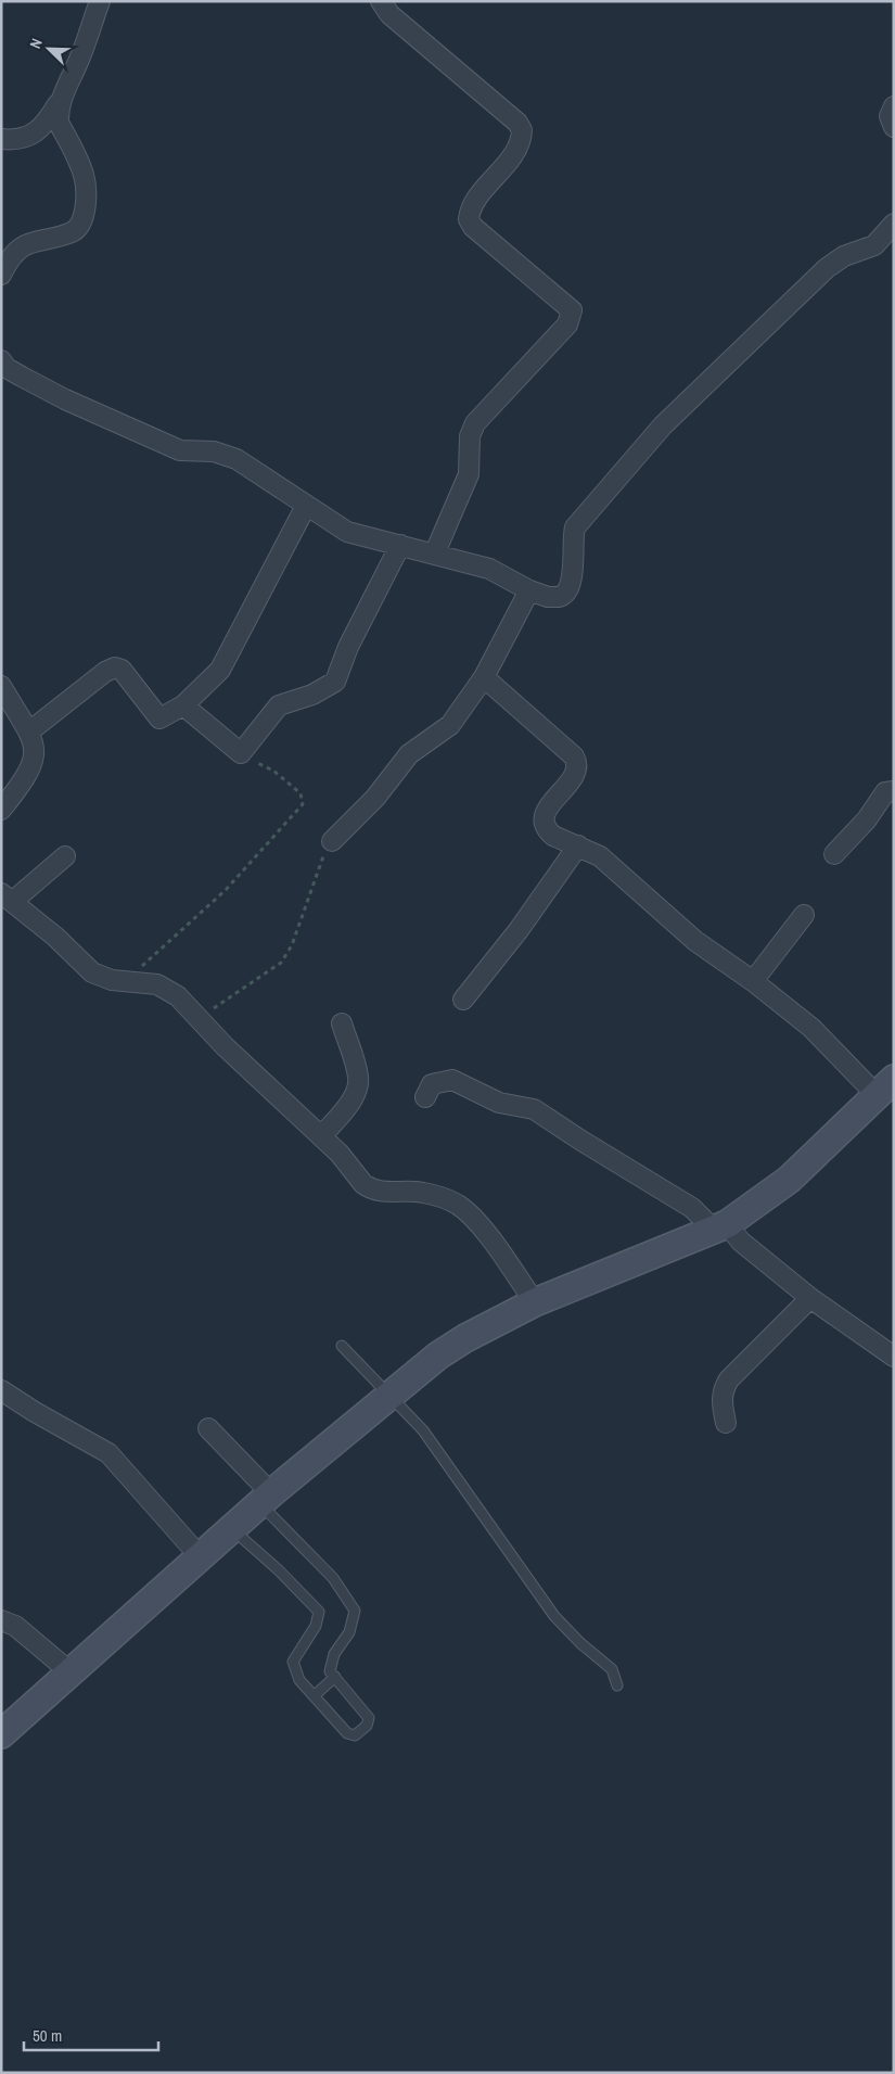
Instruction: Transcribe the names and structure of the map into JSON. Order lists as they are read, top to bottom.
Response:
{
  "scale_bar": "50 m",
  "north": "top left"
}
